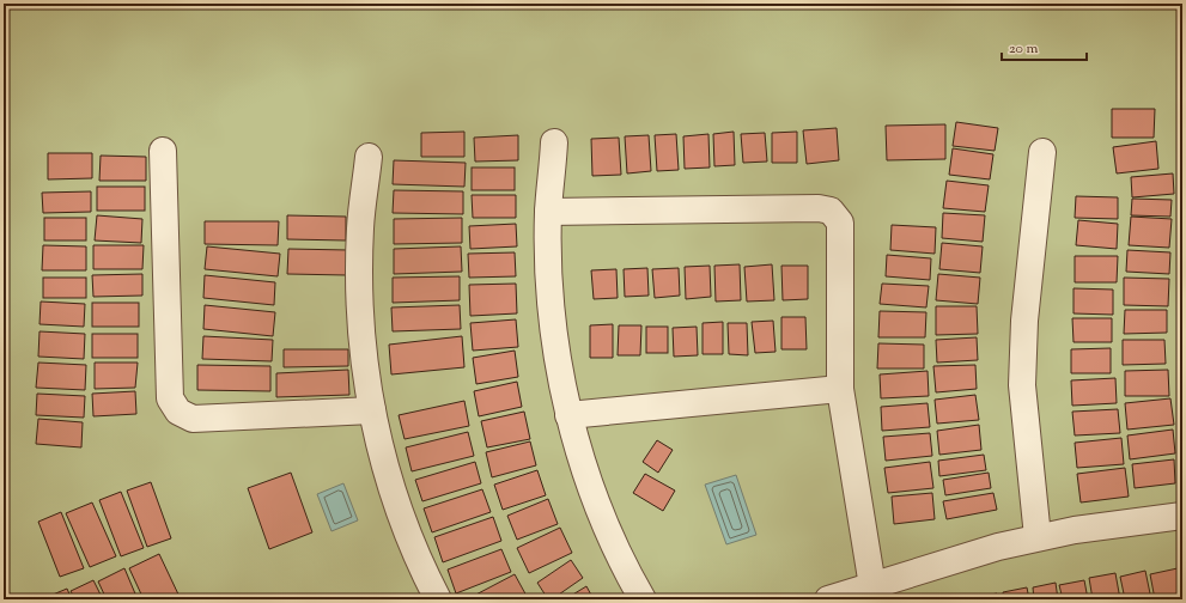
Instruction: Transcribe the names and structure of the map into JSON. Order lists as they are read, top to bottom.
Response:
{
  "scale_bar": "20 m"
}
